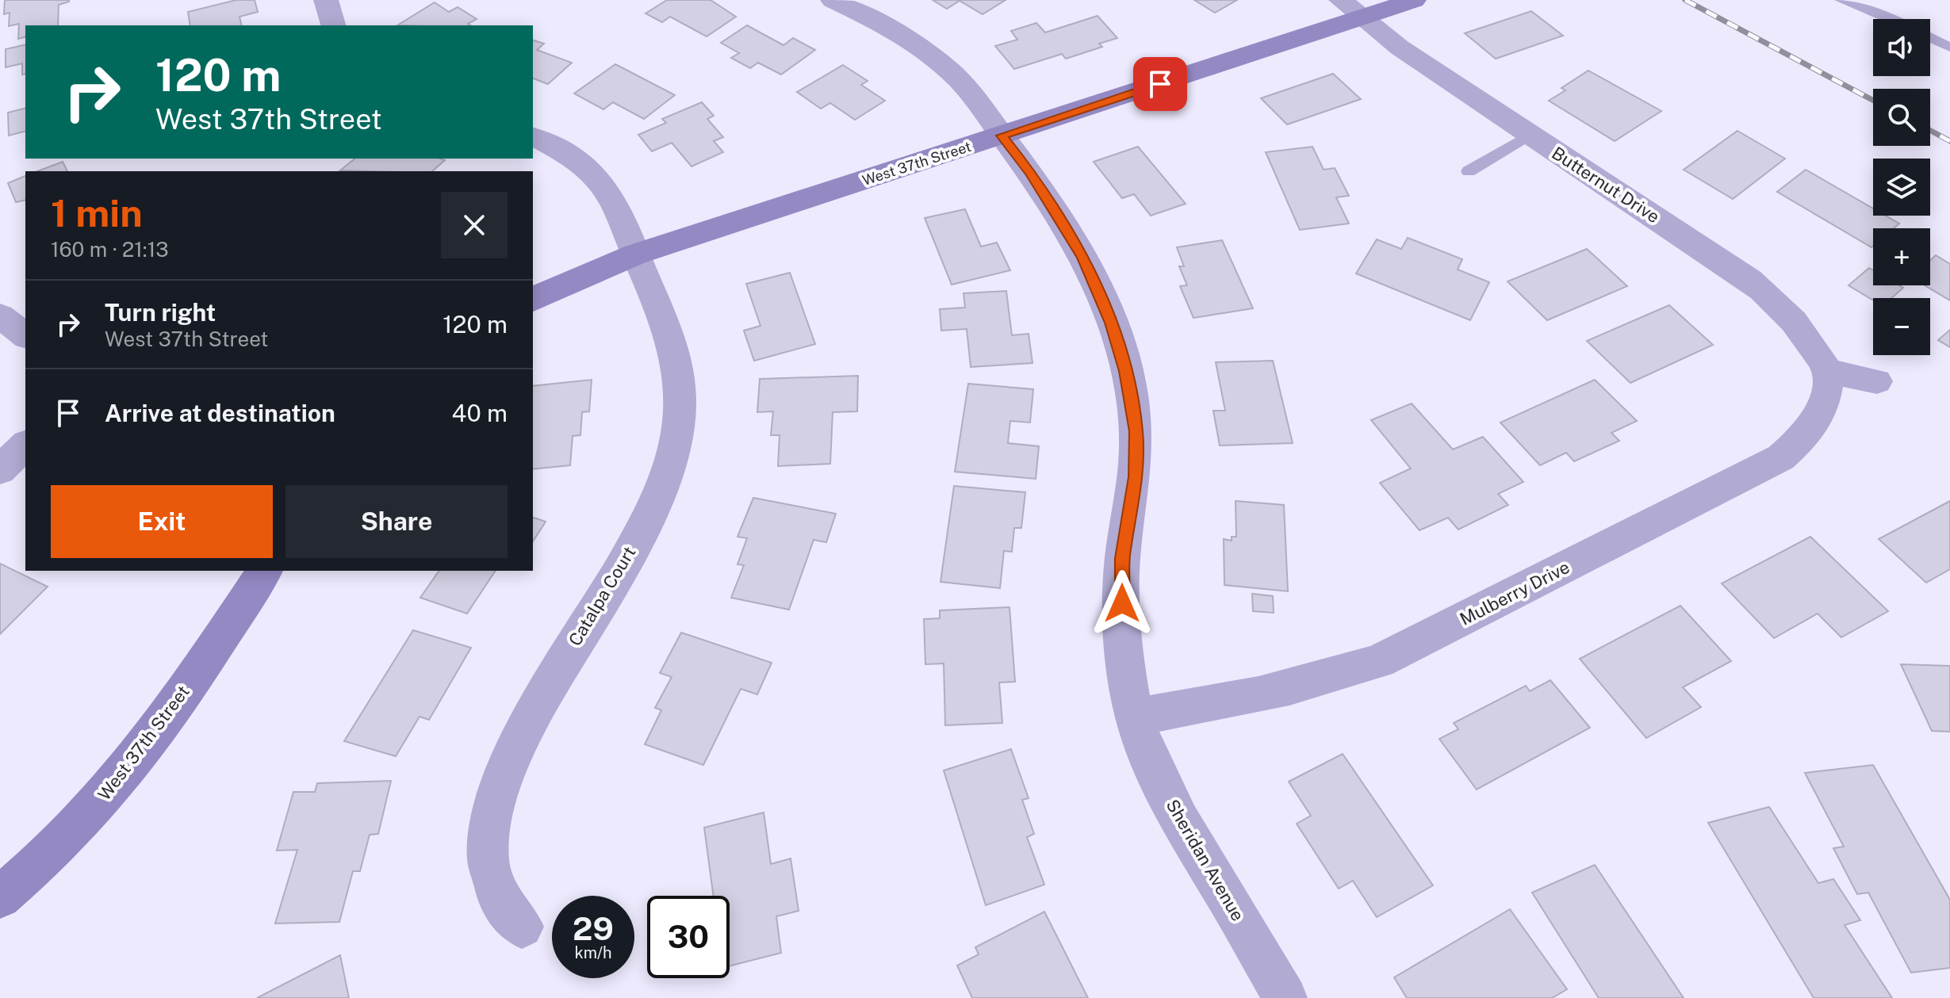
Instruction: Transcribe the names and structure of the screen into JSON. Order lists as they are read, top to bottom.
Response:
{
  "streets": {
    "street": [
      "West 37th Street",
      "Butternut Drive",
      "Mulberry Drive",
      "Catalpa Court",
      "Sheridan Avenue"
    ]
  },
  "crossings": [
    ["West 37th Street", "Butternut Drive"],
    ["West 37th Street", "Catalpa Court"],
    ["West 37th Street", "Sheridan Avenue"],
    ["Butternut Drive", "Mulberry Drive"],
    ["Mulberry Drive", "Sheridan Avenue"]
  ],
  "page": {
    "map_buttons": ["+", "−"],
    "turn": ["120 m", "West 37th Street"],
    "heading": ["1 min", "160 m · 21:13"],
    "list": [
      {
        "name": "Turn right",
        "note": "West 37th Street",
        "value": "120 m"
      },
      {
        "name": "Arrive at destination",
        "value": "40 m"
      }
    ],
    "buttons": ["Exit", "Share"],
    "speed": "29 km/h",
    "limit": "30"
  }
}
